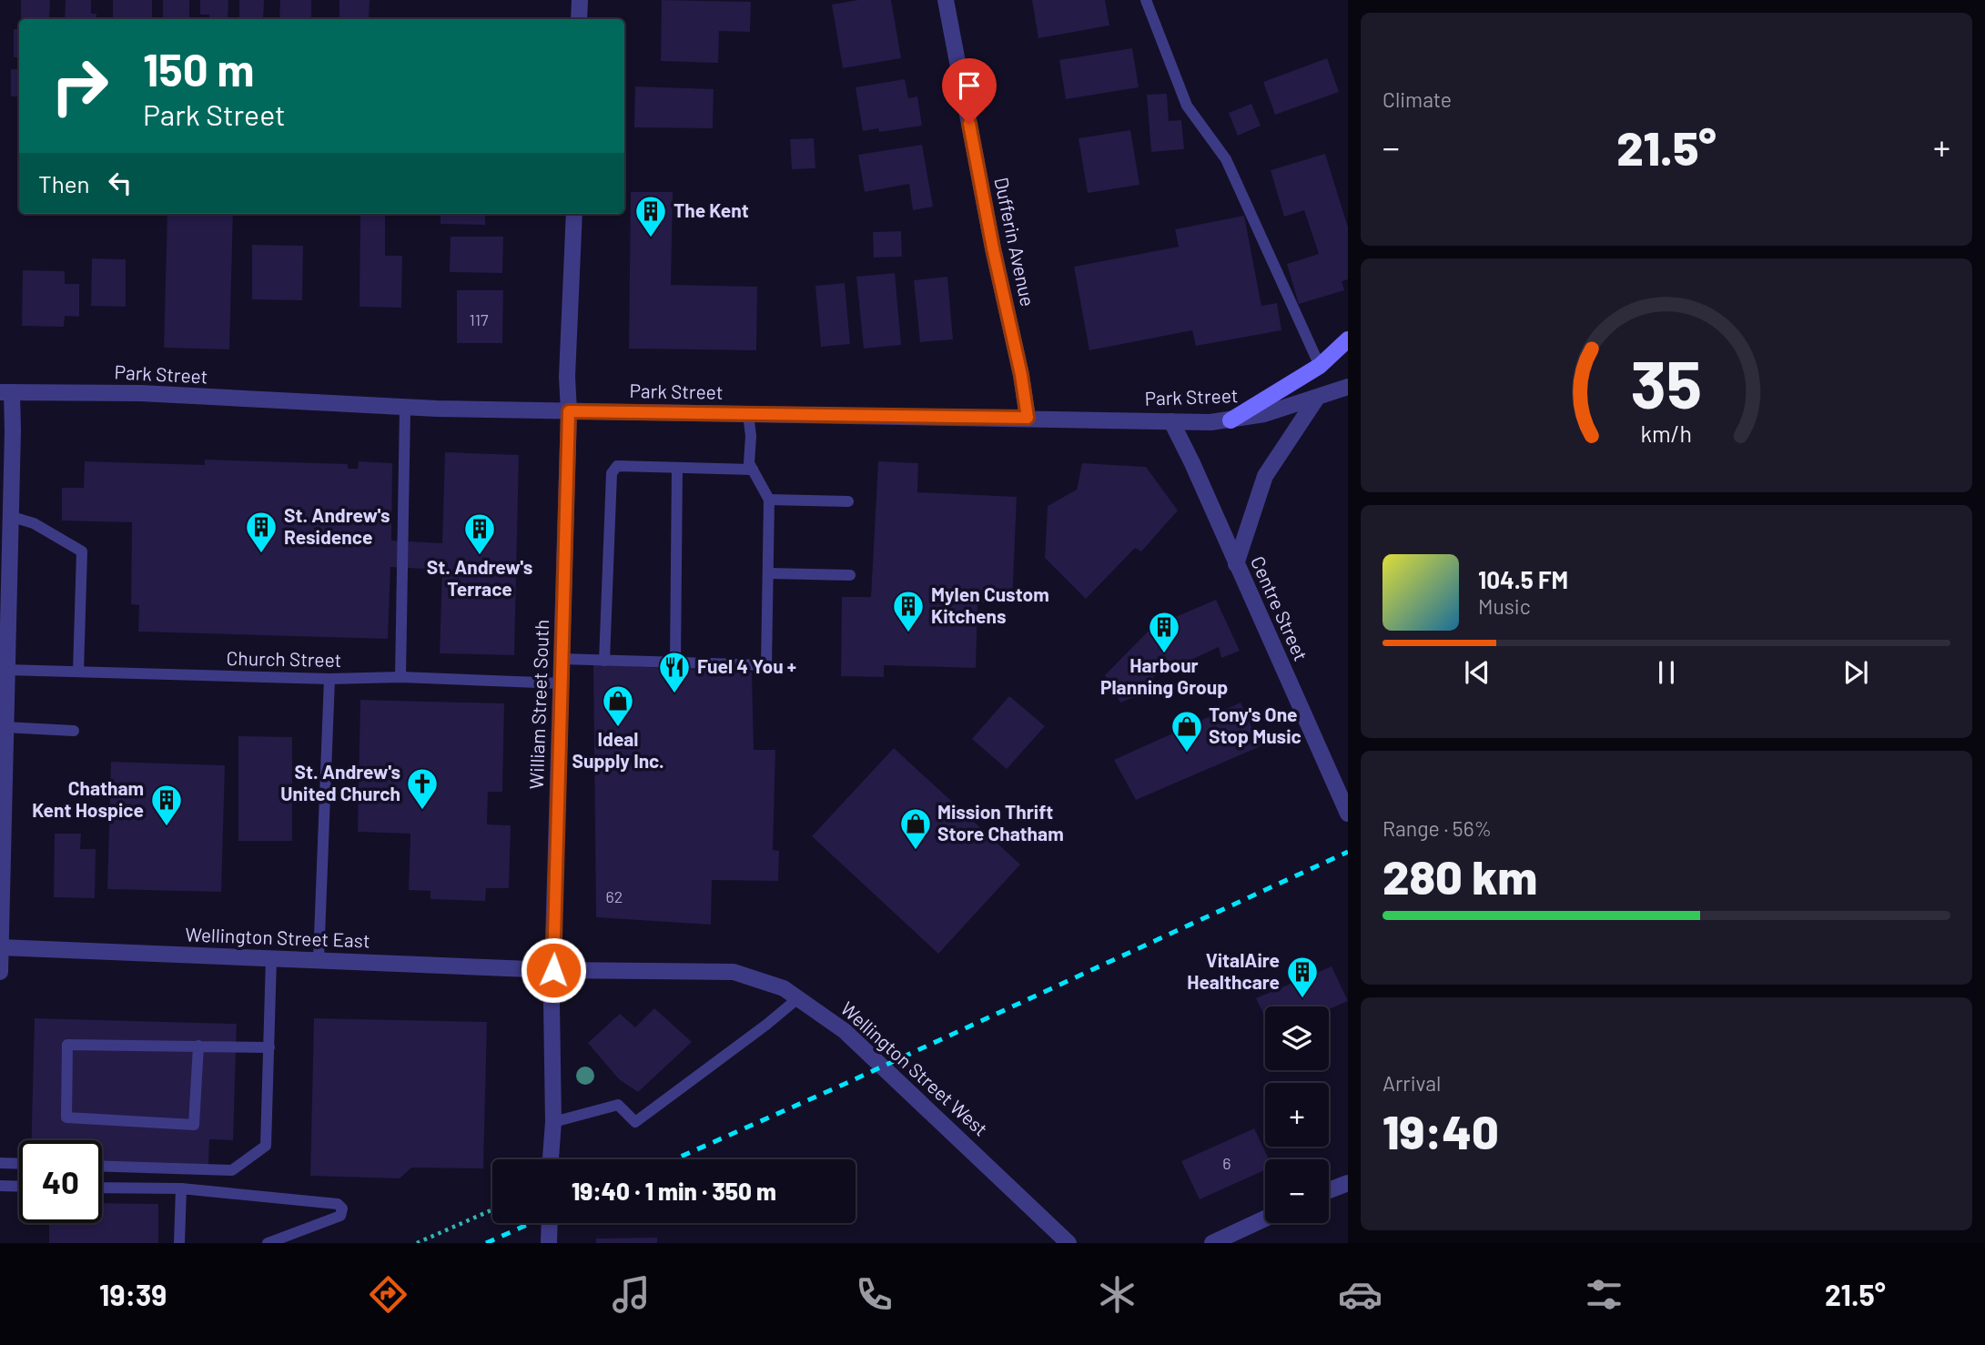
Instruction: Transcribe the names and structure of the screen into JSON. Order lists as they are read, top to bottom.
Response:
{
  "streets": {
    "street": [
      "Dufferin Avenue",
      "Park Street",
      "Centre Street",
      "William Street South",
      "Wellington Street East",
      "Wellington Street West"
    ],
    "lane": ["Church Street"]
  },
  "crossings": [
    ["Dufferin Avenue", "Park Street"],
    ["Park Street", "Centre Street"],
    ["Park Street", "William Street South"],
    ["Church Street", "William Street South"],
    ["William Street South", "Wellington Street East"],
    ["William Street South", "Wellington Street West"],
    ["Wellington Street East", "Wellington Street West"]
  ],
  "places": {
    "building": [
      "The Kent",
      "St. Andrew's Residence",
      "St. Andrew's Terrace",
      "Mylen Custom Kitchens",
      "Harbour Planning Group",
      "Chatham Kent Hospice",
      "VitalAire Healthcare"
    ],
    "restaurant": ["Fuel 4 You +"],
    "shop": ["Ideal Supply Inc.", "Tony's One Stop Music", "Mission Thrift Store Chatham"],
    "church": ["St. Andrew's United Church"]
  },
  "house_numbers": ["117", "62", "6"],
  "page": {
    "tile": [
      "Climate",
      ["Range · 56%", "280 km"],
      ["Arrival", "19:40"]
    ],
    "turn": ["150 m", "Park Street"],
    "heat": ["−", "21.5°", "+"],
    "then": "Then",
    "song": ["104.5 FM", "Music"],
    "map_buttons": ["+", "−"],
    "limit": "40",
    "trip": "19:40 · 1 min · 350 m",
    "tabs": ["19:39", "21.5°"],
    "gauge": ["35", "km/h"]
  }
}
